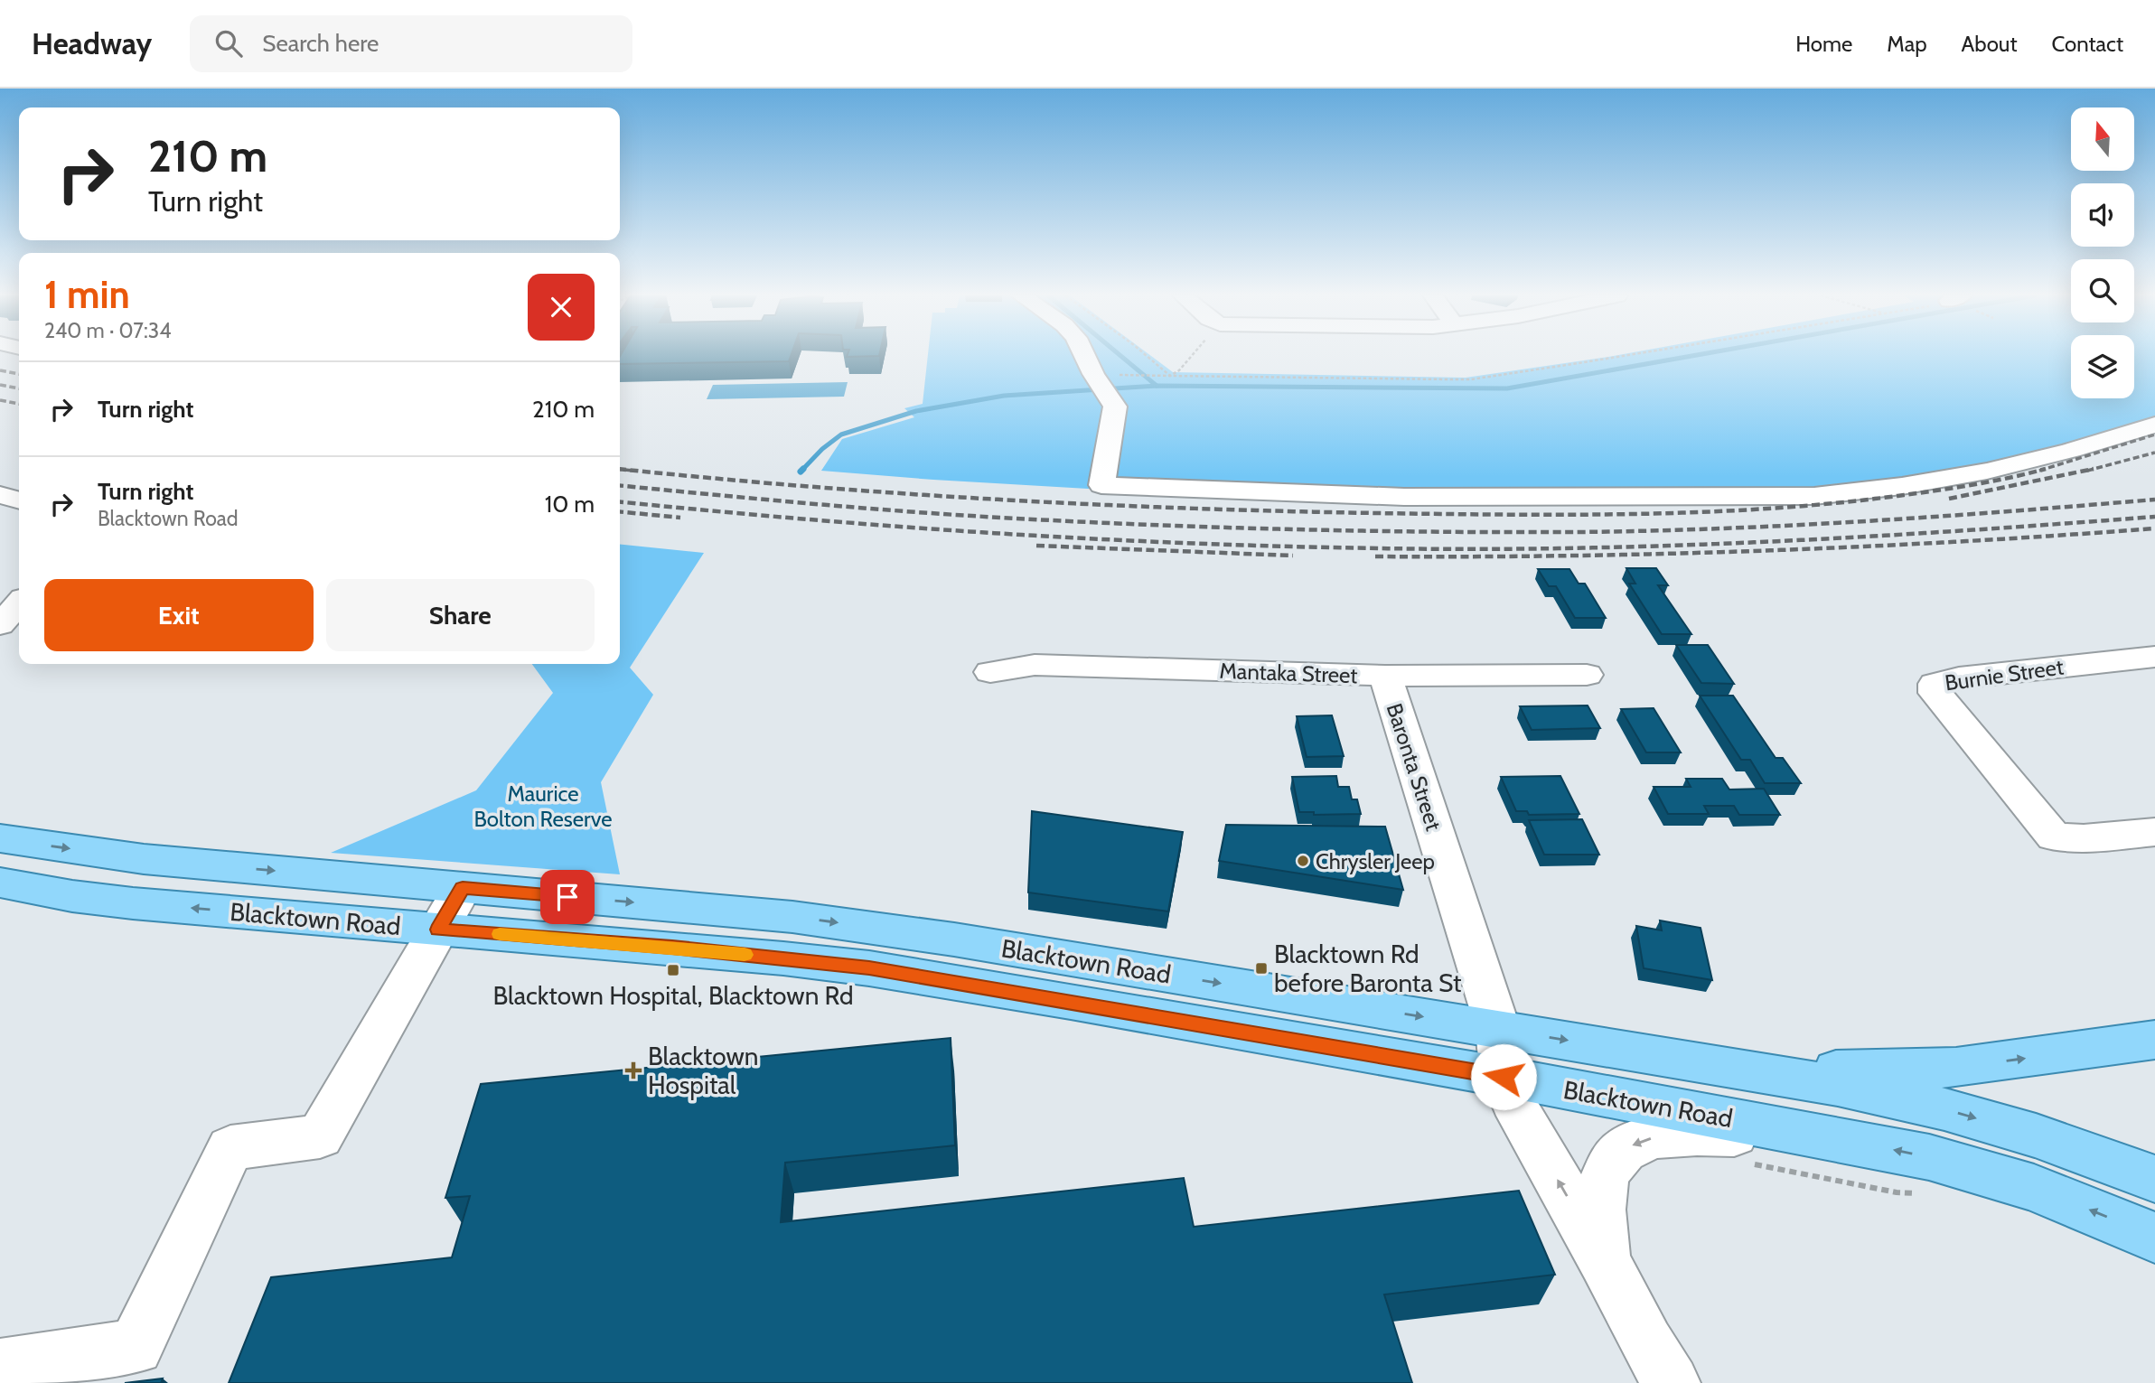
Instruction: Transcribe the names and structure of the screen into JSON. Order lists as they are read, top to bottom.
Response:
{
  "streets": {
    "main road": ["Blacktown Road"],
    "street": ["Mantaka Street", "Burnie Street", "Baronta Street"]
  },
  "crossings": [
    ["Mantaka Street", "Baronta Street"],
    ["Baronta Street", "Blacktown Road"]
  ],
  "parks": ["Maurice Bolton Reserve"],
  "places": {
    "other": ["Chrysler Jeep"],
    "transit": ["Blacktown Rd before Baronta St", "Blacktown Hospital, Blacktown Rd"],
    "health": ["Blacktown Hospital"]
  },
  "north": "top",
  "page": {
    "header": "Headway",
    "search": "Search here",
    "nav": [
      "Home",
      "Map",
      "About",
      "Contact"
    ],
    "turn": ["210 m", "Turn right"],
    "heading": ["1 min", "240 m · 07:34"],
    "list": [
      {
        "name": "Turn right",
        "value": "210 m"
      },
      {
        "name": "Turn right",
        "note": "Blacktown Road",
        "value": "10 m"
      }
    ],
    "buttons": ["Exit", "Share"]
  }
}
